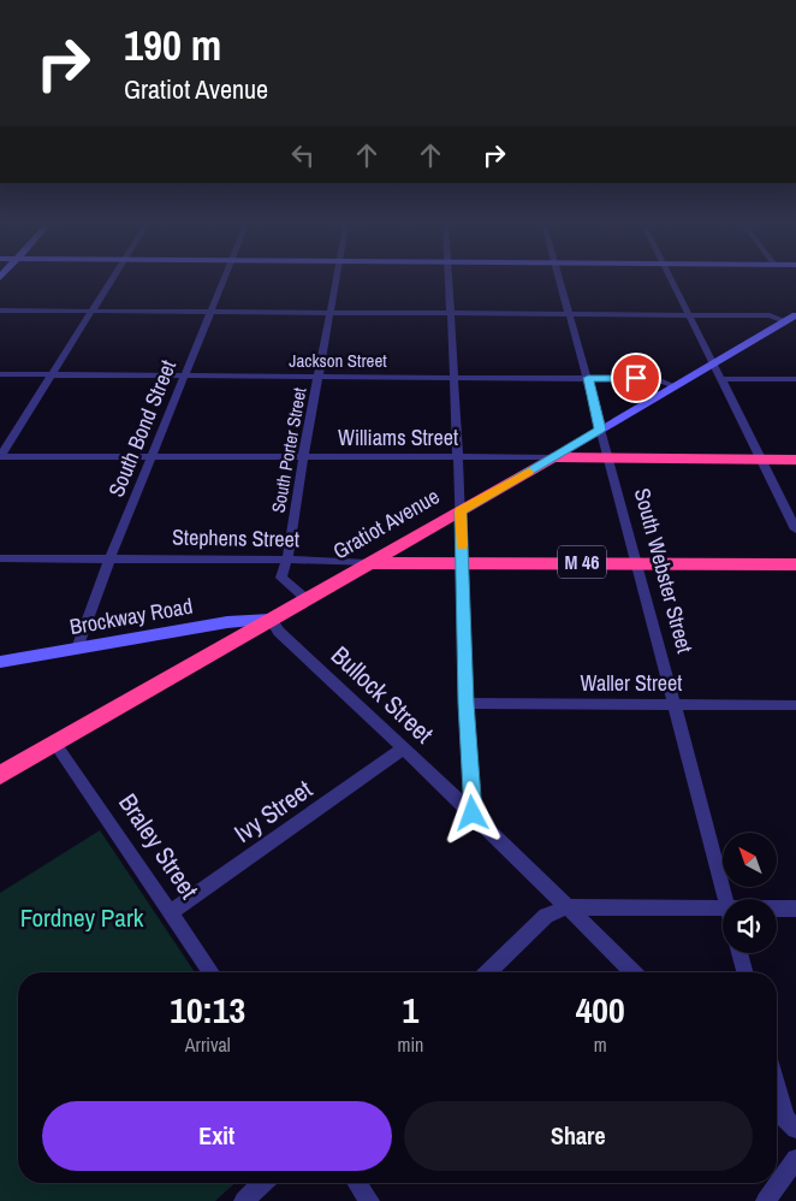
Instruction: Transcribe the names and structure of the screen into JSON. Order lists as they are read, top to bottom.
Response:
{
  "streets": {
    "highway": [
      "Williams Street",
      "Gratiot Avenue",
      "Stephens Street",
      "M 46"
    ],
    "street": [
      "Jackson Street",
      "South Bond Street",
      "South Porter Street",
      "South Webster Street",
      "Brockway Road",
      "Waller Street",
      "Bullock Street",
      "Ivy Street",
      "Braley Street"
    ]
  },
  "crossings": [
    ["Jackson Street", "South Bond Street"],
    ["Jackson Street", "South Porter Street"],
    ["Jackson Street", "Gratiot Avenue"],
    ["Jackson Street", "South Webster Street"],
    ["South Bond Street", "Williams Street"],
    ["South Bond Street", "Stephens Street"],
    ["South Bond Street", "Brockway Road"],
    ["Williams Street", "South Porter Street"],
    ["Williams Street", "Gratiot Avenue"],
    ["Williams Street", "South Webster Street"],
    ["South Porter Street", "Gratiot Avenue"],
    ["South Porter Street", "Stephens Street"],
    ["Gratiot Avenue", "Stephens Street"],
    ["Gratiot Avenue", "South Webster Street"],
    ["Gratiot Avenue", "Brockway Road"],
    ["Gratiot Avenue", "Bullock Street"],
    ["Gratiot Avenue", "Braley Street"],
    ["Stephens Street", "South Webster Street"],
    ["South Webster Street", "Waller Street"],
    ["Brockway Road", "Bullock Street"],
    ["Bullock Street", "Ivy Street"],
    ["Ivy Street", "Braley Street"]
  ],
  "parks": ["Fordney Park"],
  "north": "top left",
  "page": {
    "turn": ["190 m", "Gratiot Avenue"],
    "eta": [
      "10:13",
      "Arrival",
      "1",
      "min",
      "400",
      "m"
    ],
    "buttons": ["Exit", "Share"]
  }
}
